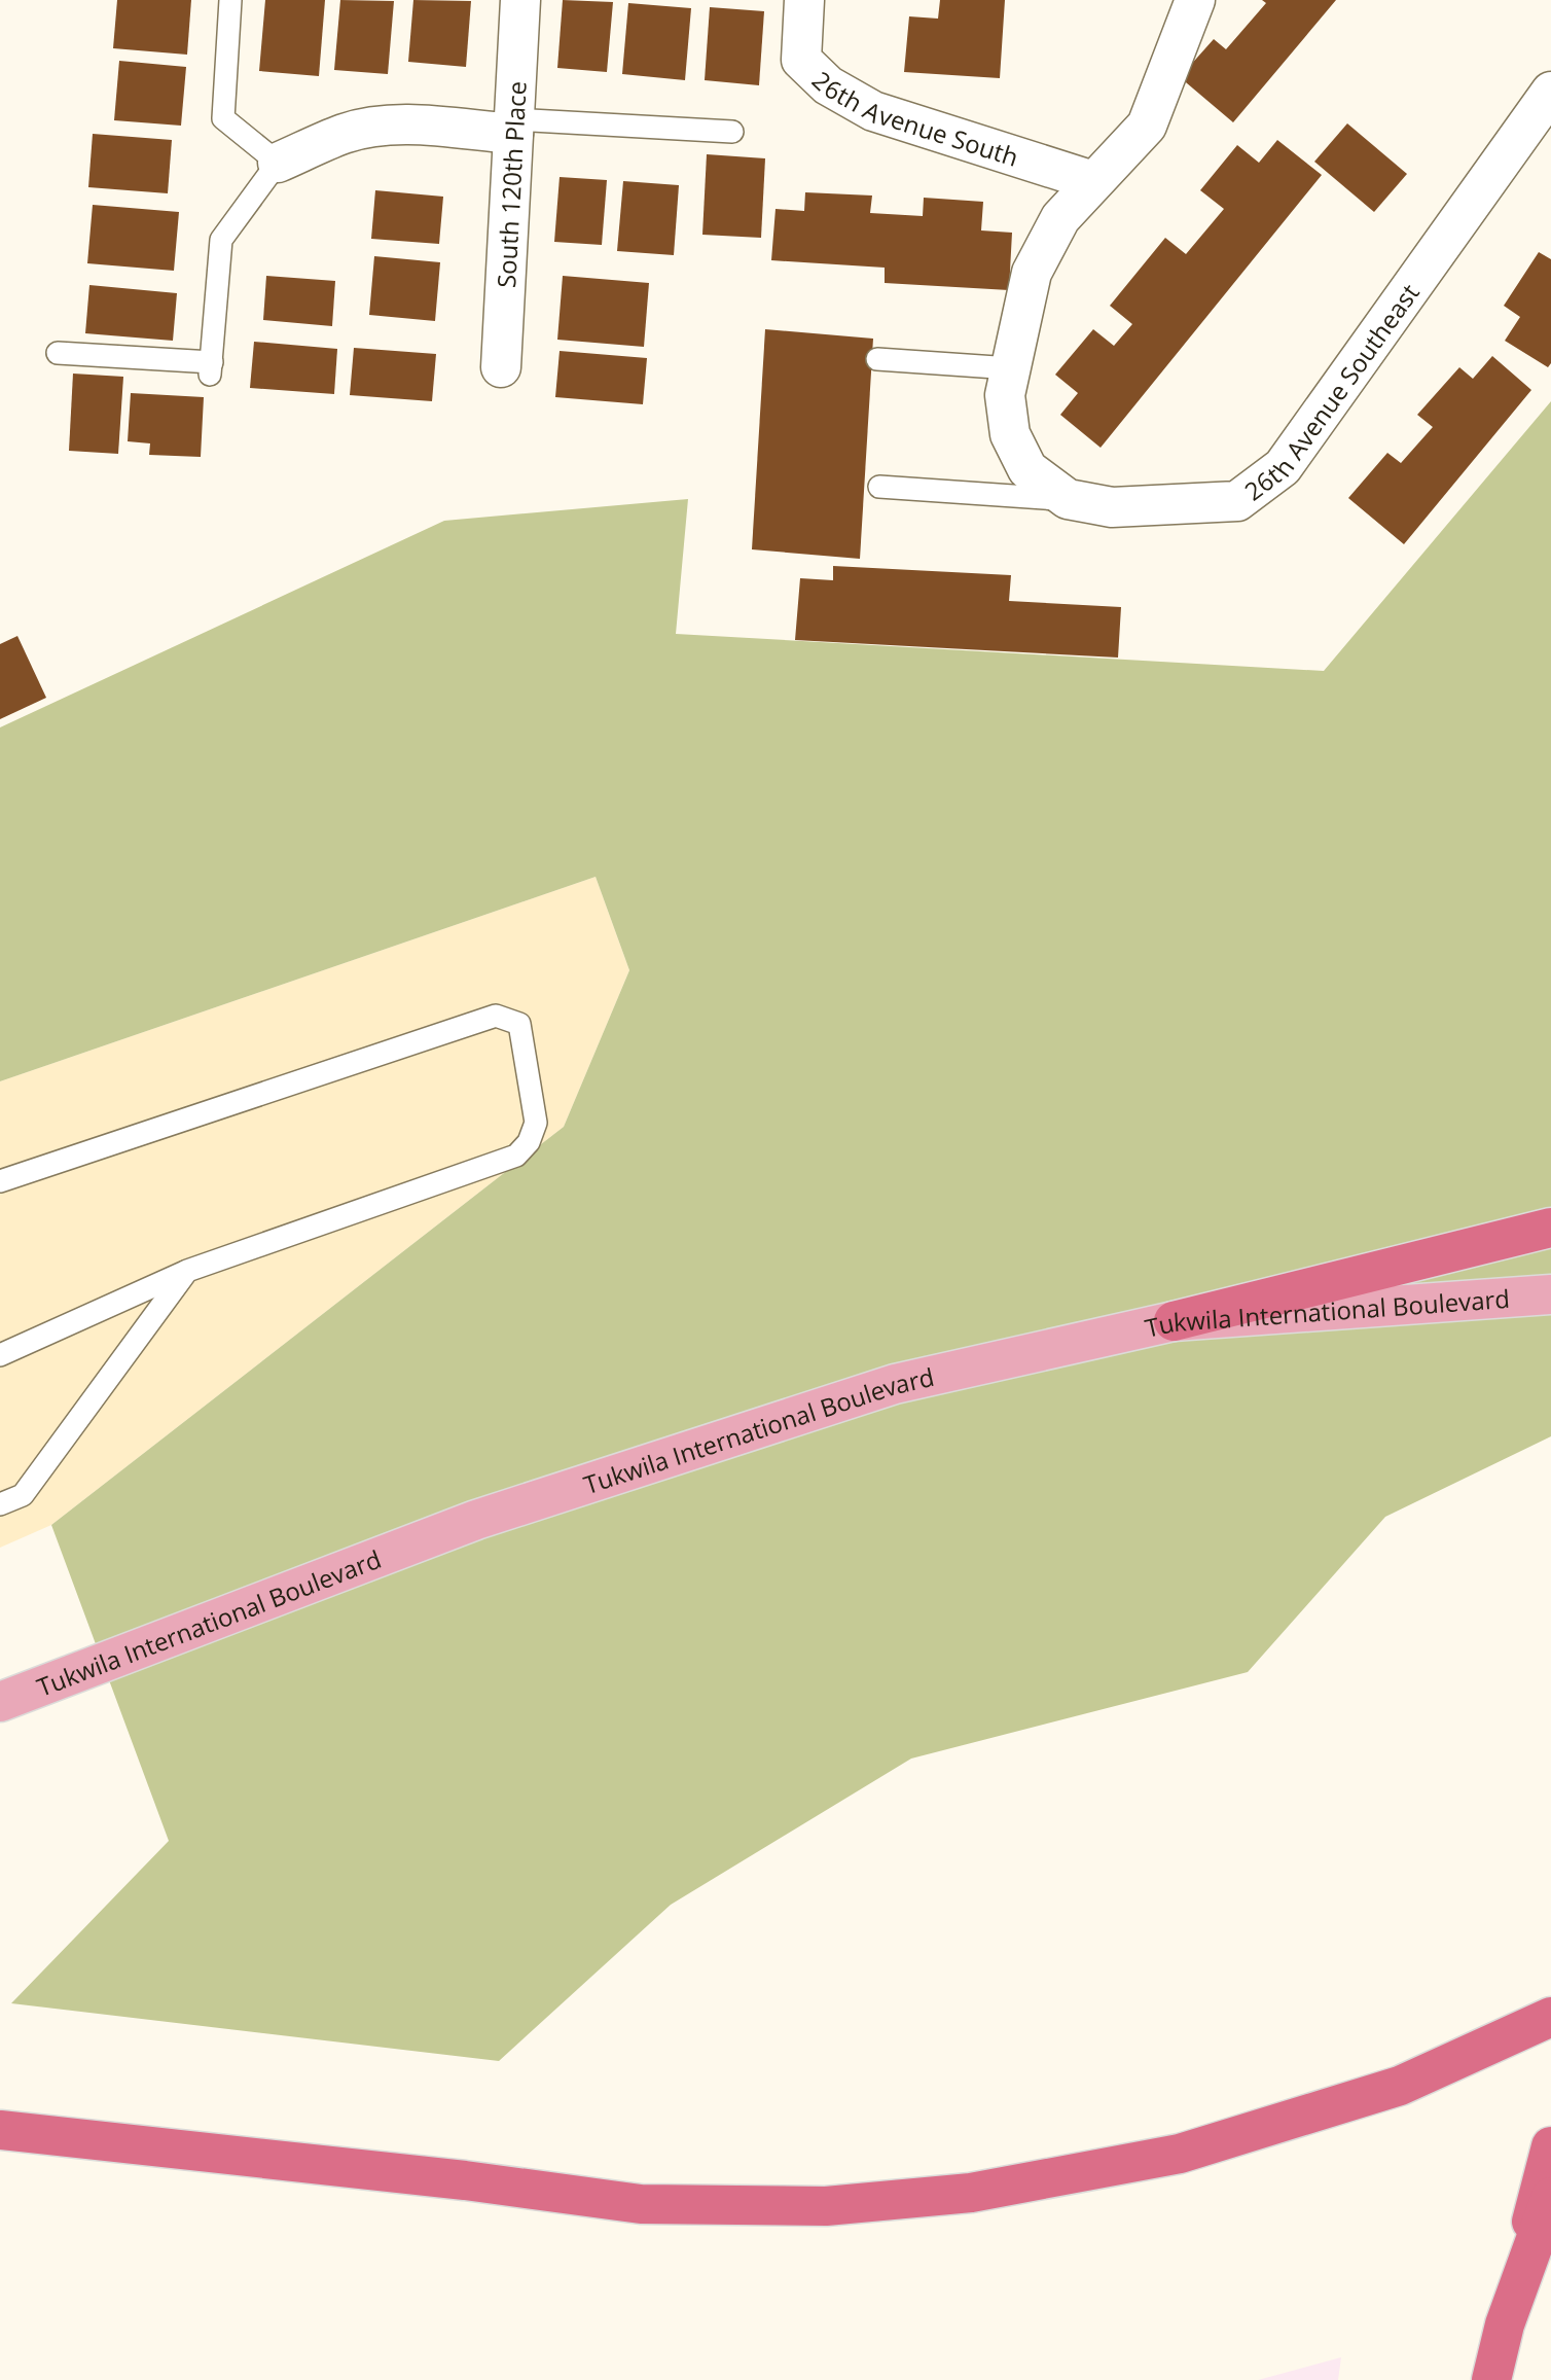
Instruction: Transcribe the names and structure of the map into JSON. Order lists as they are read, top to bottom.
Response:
{
  "streets": {
    "main road": ["Tukwila International Boulevard"],
    "street": ["26th Avenue South", "South 120th Place", "26th Avenue Southeast"]
  },
  "crossings": [
    ["26th Avenue South", "26th Avenue Southeast"]
  ]
}
